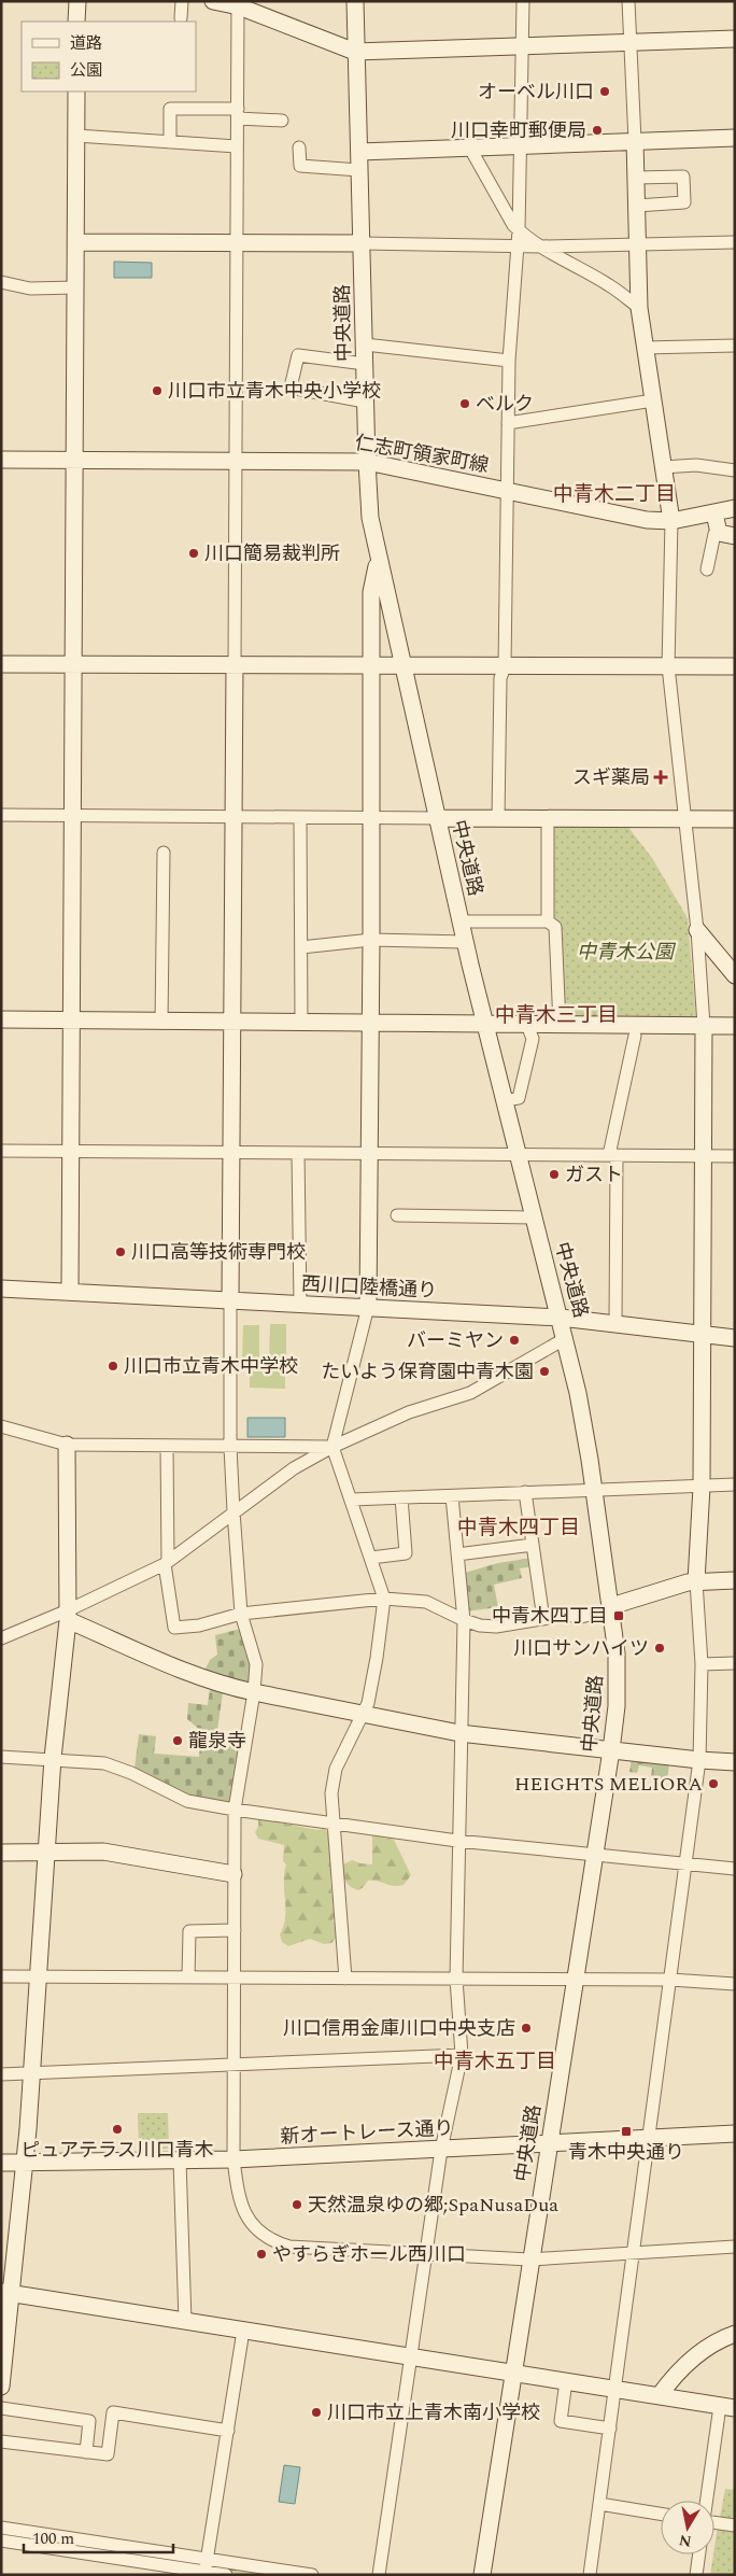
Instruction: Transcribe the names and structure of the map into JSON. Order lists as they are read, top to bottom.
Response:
{
  "streets": {
    "street": [
      "中央道路",
      "仁志町領家町線",
      "西川口陸橋通り",
      "新オートレース通り"
    ]
  },
  "crossings": [
    ["中央道路", "仁志町領家町線"],
    ["中央道路", "西川口陸橋通り"],
    ["中央道路", "新オートレース通り"]
  ],
  "districts": [
    "中青木二丁目",
    "中青木三丁目",
    "中青木四丁目",
    "中青木五丁目"
  ],
  "parks": ["中青木公園"],
  "places": {
    "other": [
      "オーベル川口",
      "川口幸町郵便局",
      "川口市立青木中央小学校",
      "ベルク",
      "川口簡易裁判所",
      "ガスト",
      "川口高等技術専門校",
      "バーミヤン",
      "川口市立青木中学校",
      "たいよう保育園中青木園",
      "川口サンハイツ",
      "龍泉寺",
      "HEIGHTS MELIORA",
      "川口信用金庫川口中央支店",
      "ピュアテラス川口青木",
      "天然温泉ゆの郷;SpaNusaDua",
      "やすらぎホール西川口",
      "川口市立上青木南小学校"
    ],
    "health": ["スギ薬局"],
    "transit": ["中青木四丁目", "青木中央通り"]
  },
  "legend": ["道路", "公園"],
  "scale_bar": "100 m",
  "north": "bottom"
}
